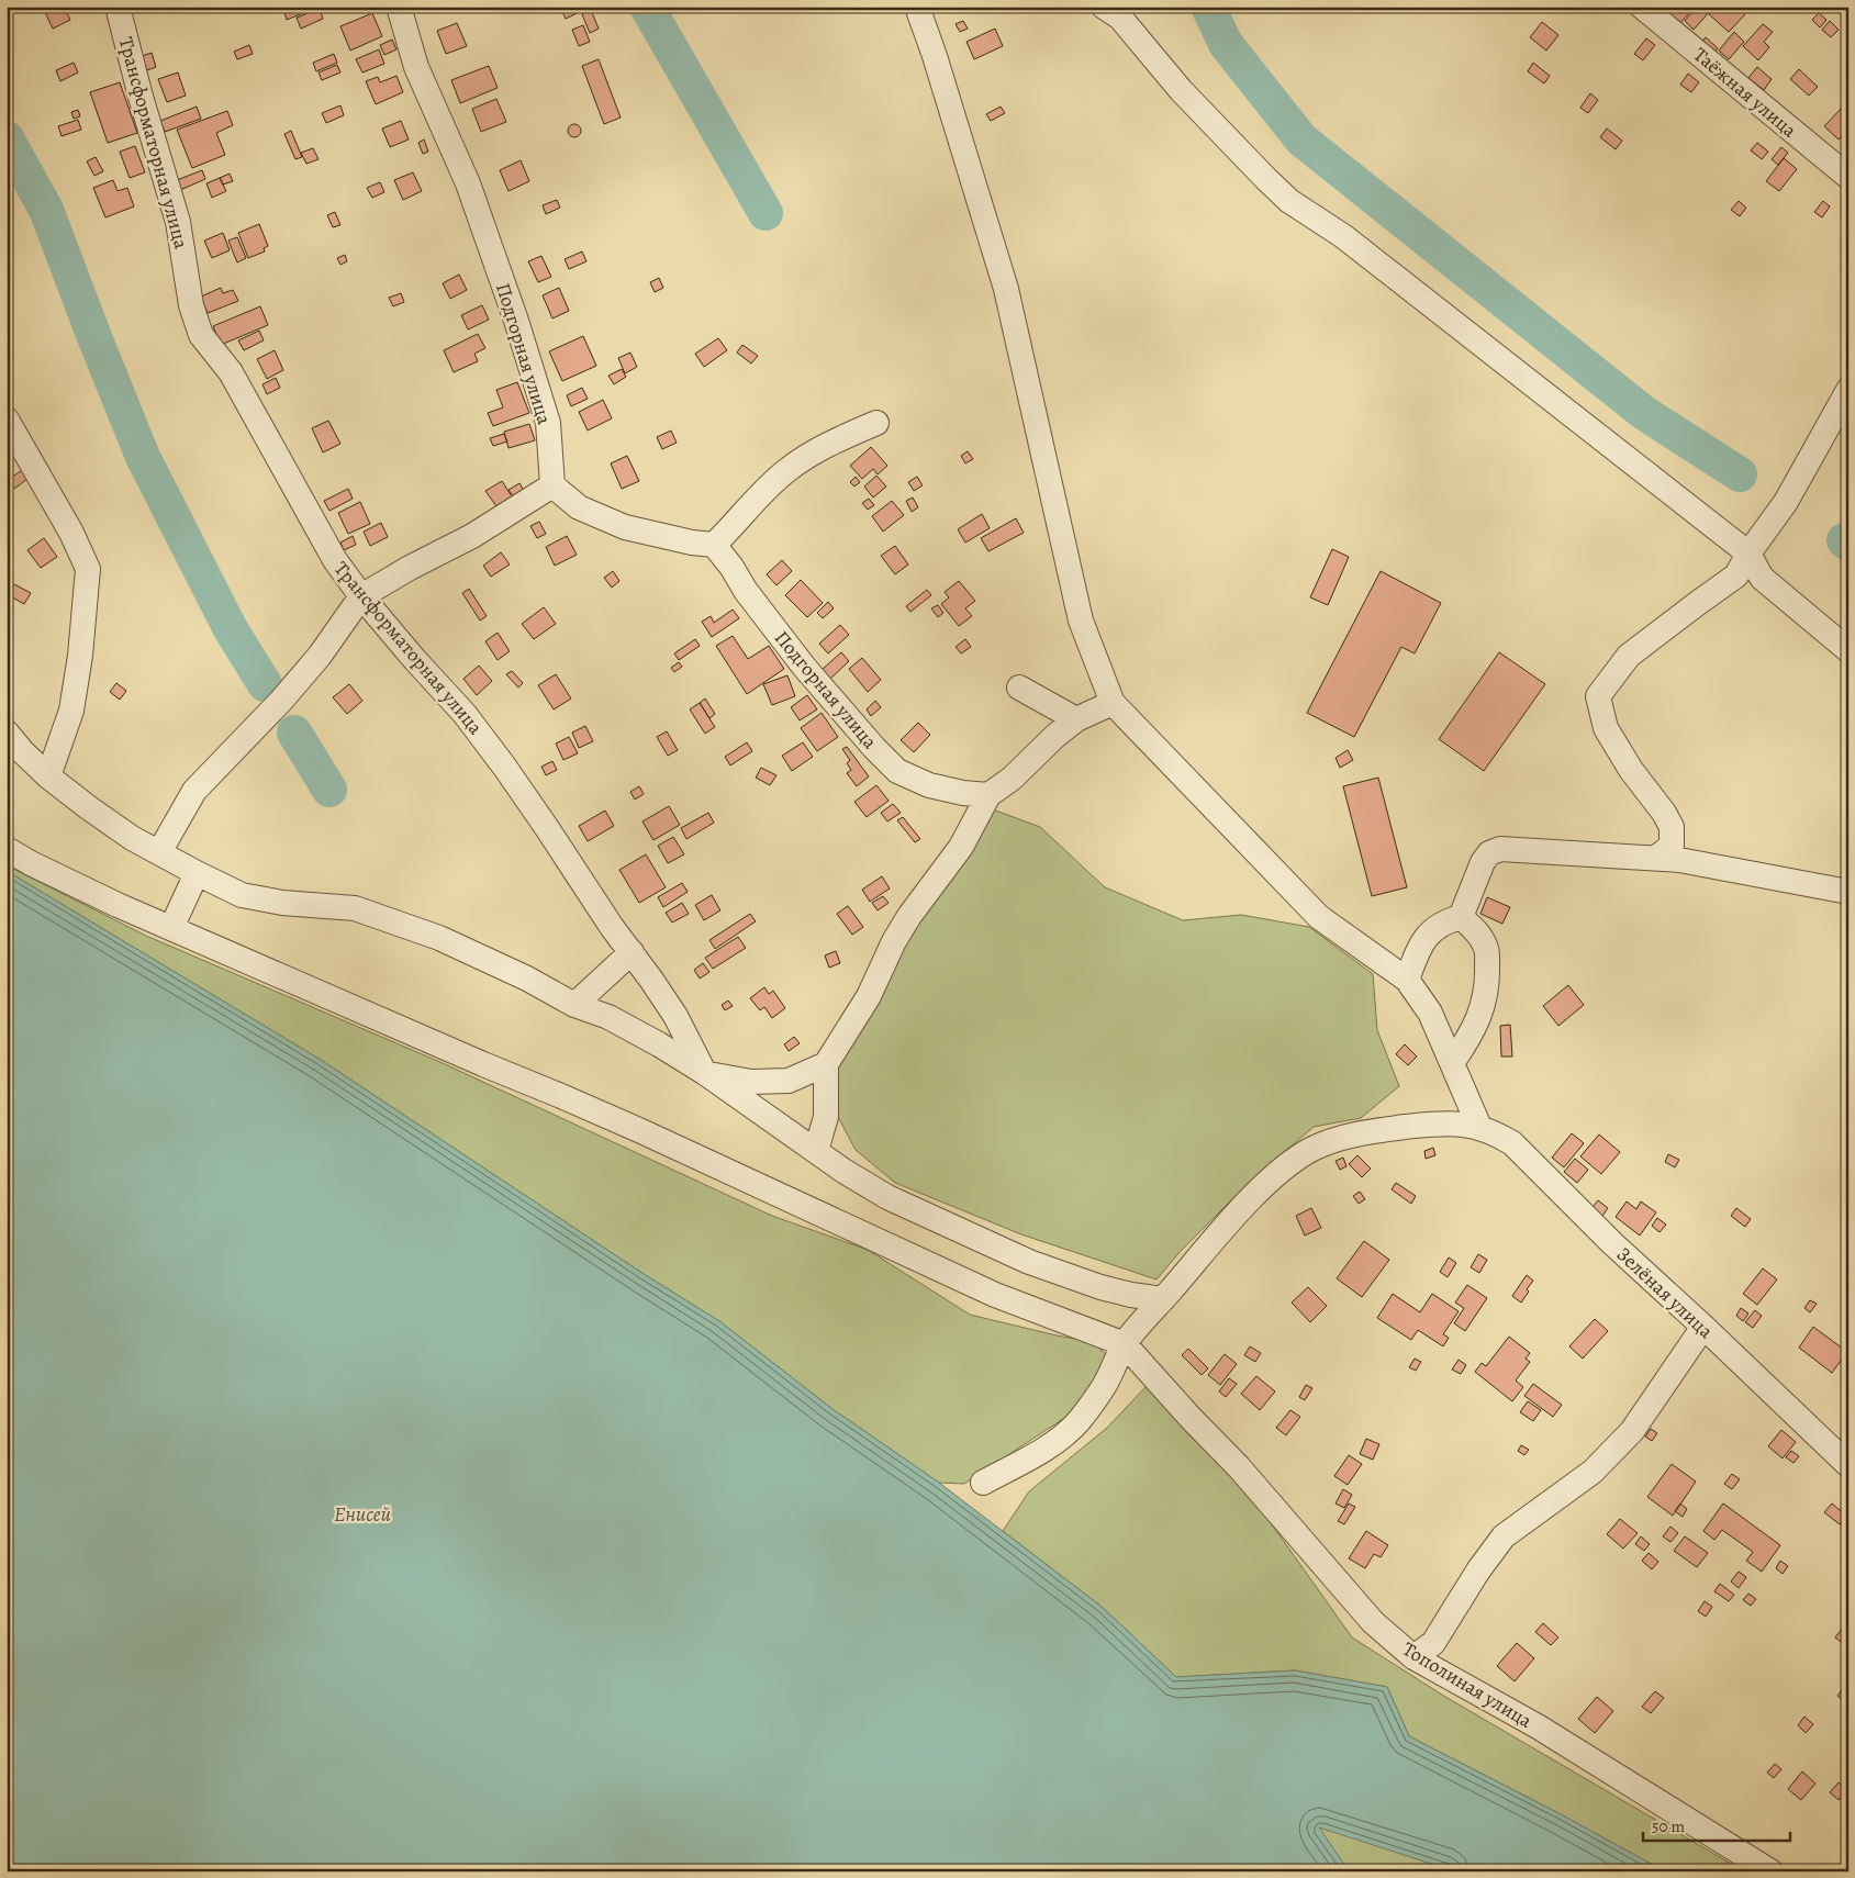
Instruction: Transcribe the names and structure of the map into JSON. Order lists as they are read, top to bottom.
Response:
{
  "streets": {
    "street": [
      "Таёжная улица",
      "Трансформаторная улица",
      "Подгорная улица",
      "Зелёная улица",
      "Тополиная улица"
    ]
  },
  "crossings": [
    ["Зелёная улица", "Тополиная улица"]
  ],
  "water": ["Енисей"],
  "scale_bar": "50 m"
}
